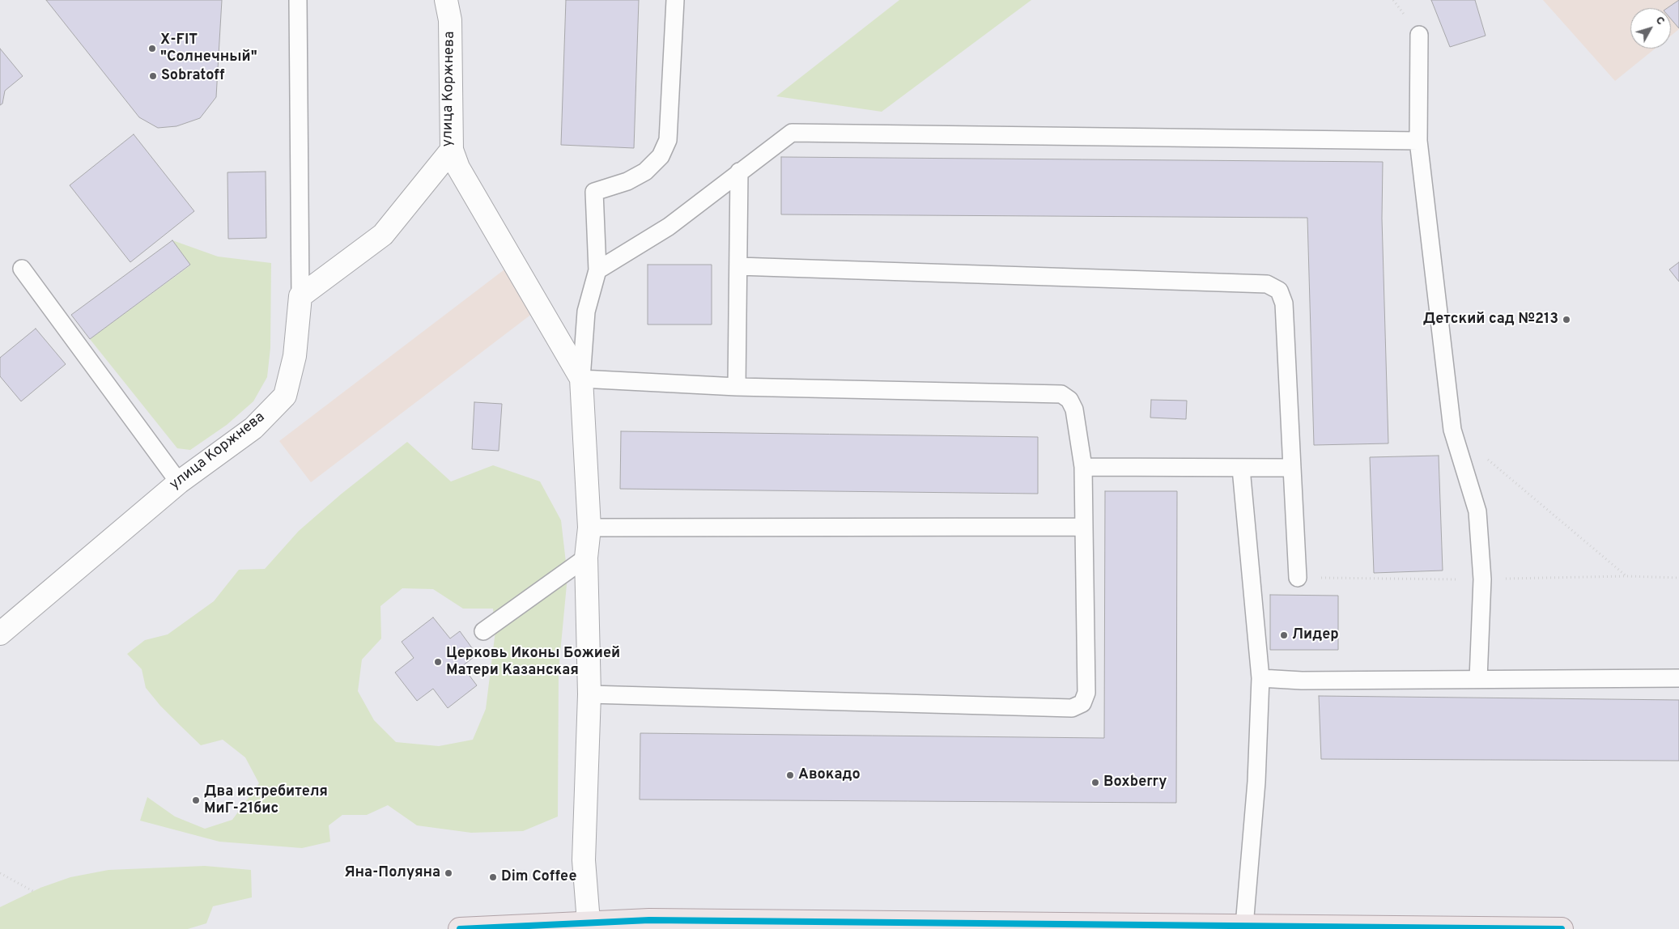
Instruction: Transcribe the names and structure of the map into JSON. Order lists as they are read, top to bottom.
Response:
{
  "streets": {
    "street": ["улица Коржнева"]
  },
  "places": [
    "X-FIT \"Солнечный\"",
    "Sobratoff",
    "Детский сад №213",
    "Лидер",
    "Церковь Иконы Божией Матери Казанская",
    "Авокадо",
    "Boxberry",
    "Два истребителя МиГ-21бис",
    "Яна-Полуяна",
    "Dim Coffee"
  ],
  "north": "top right"
}
